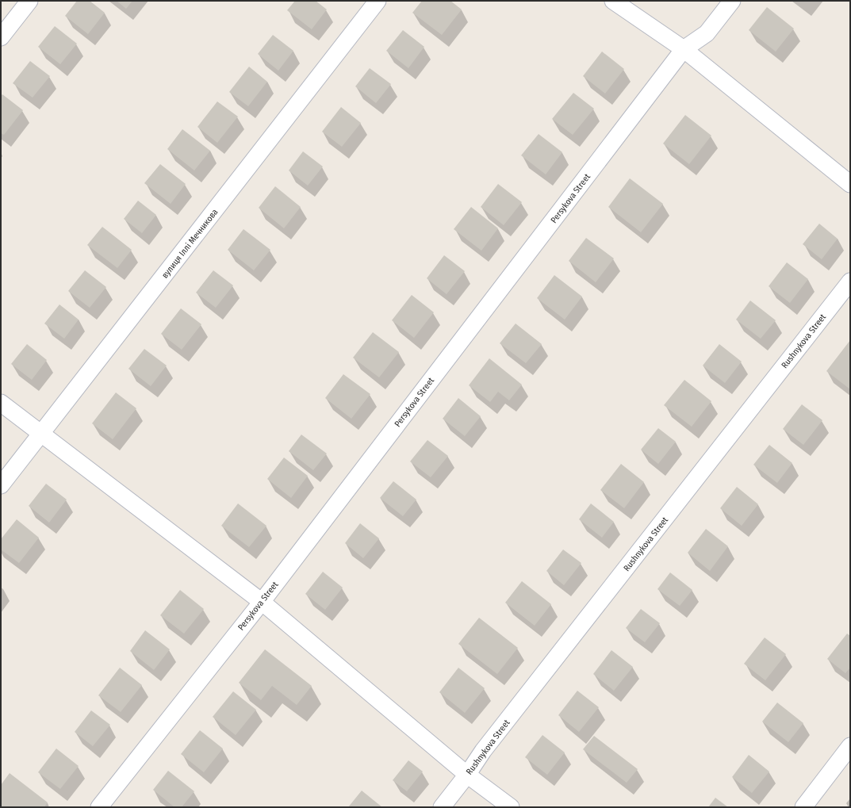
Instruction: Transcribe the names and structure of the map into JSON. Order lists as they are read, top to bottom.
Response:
{
  "streets": {
    "street": ["Persykova Street", "вулиця Іллі Мечникова", "Rushnykova Street"]
  }
}
